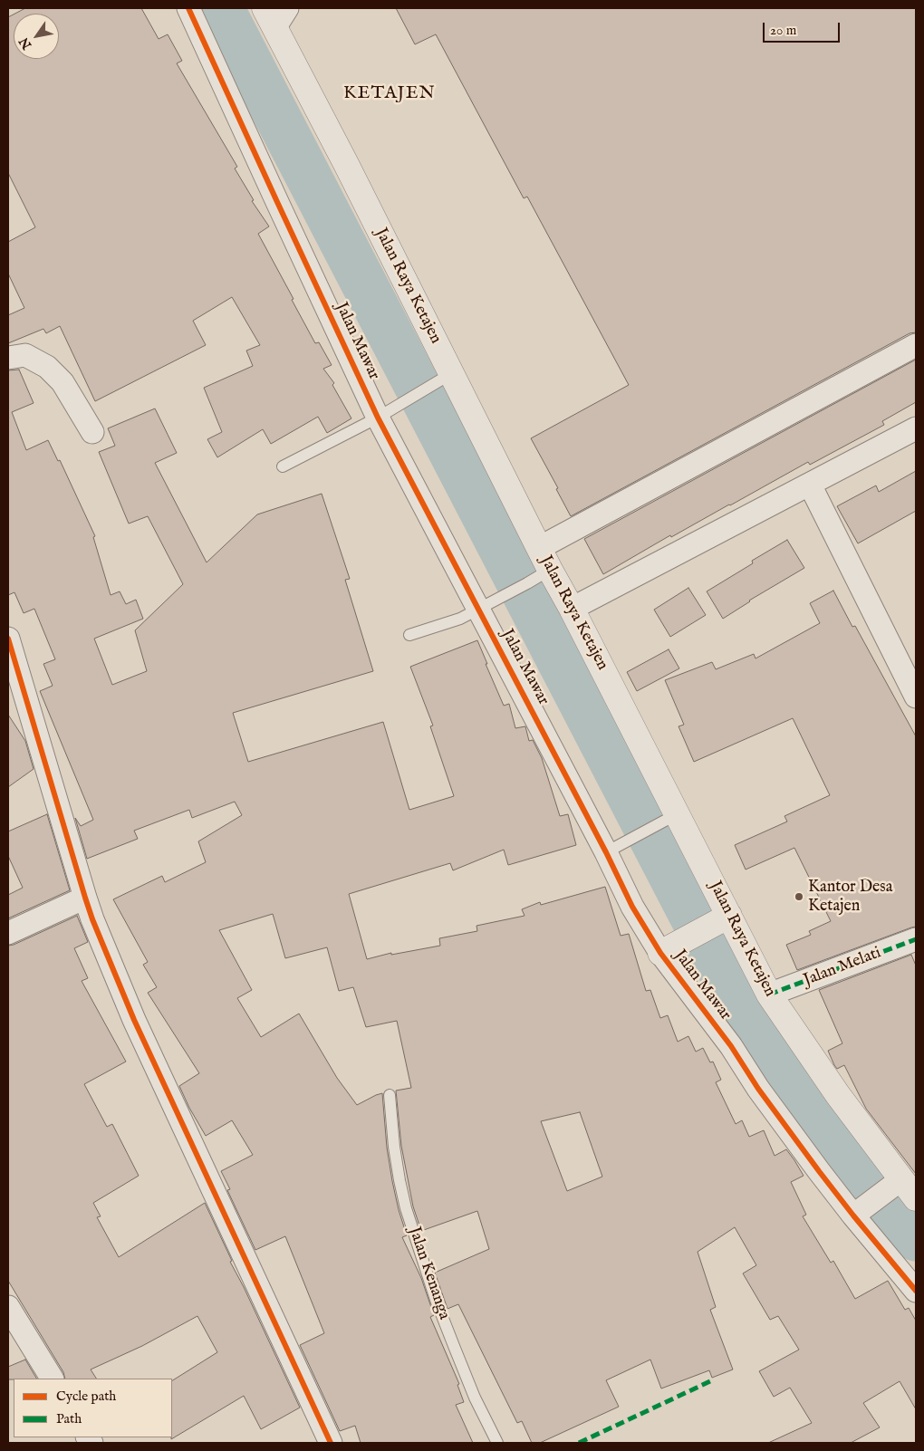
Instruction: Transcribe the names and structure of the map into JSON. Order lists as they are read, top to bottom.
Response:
{
  "streets": {
    "street": ["Jalan Raya Ketajen", "Jalan Mawar", "Jalan Melati"],
    "lane": ["Jalan Kenanga"]
  },
  "crossings": [
    ["Jalan Raya Ketajen", "Jalan Melati"]
  ],
  "districts": ["KETAJEN"],
  "places": ["Kantor Desa Ketajen"],
  "legend": ["Cycle path", "Path"],
  "scale_bar": "20 m",
  "north": "bottom left"
}
